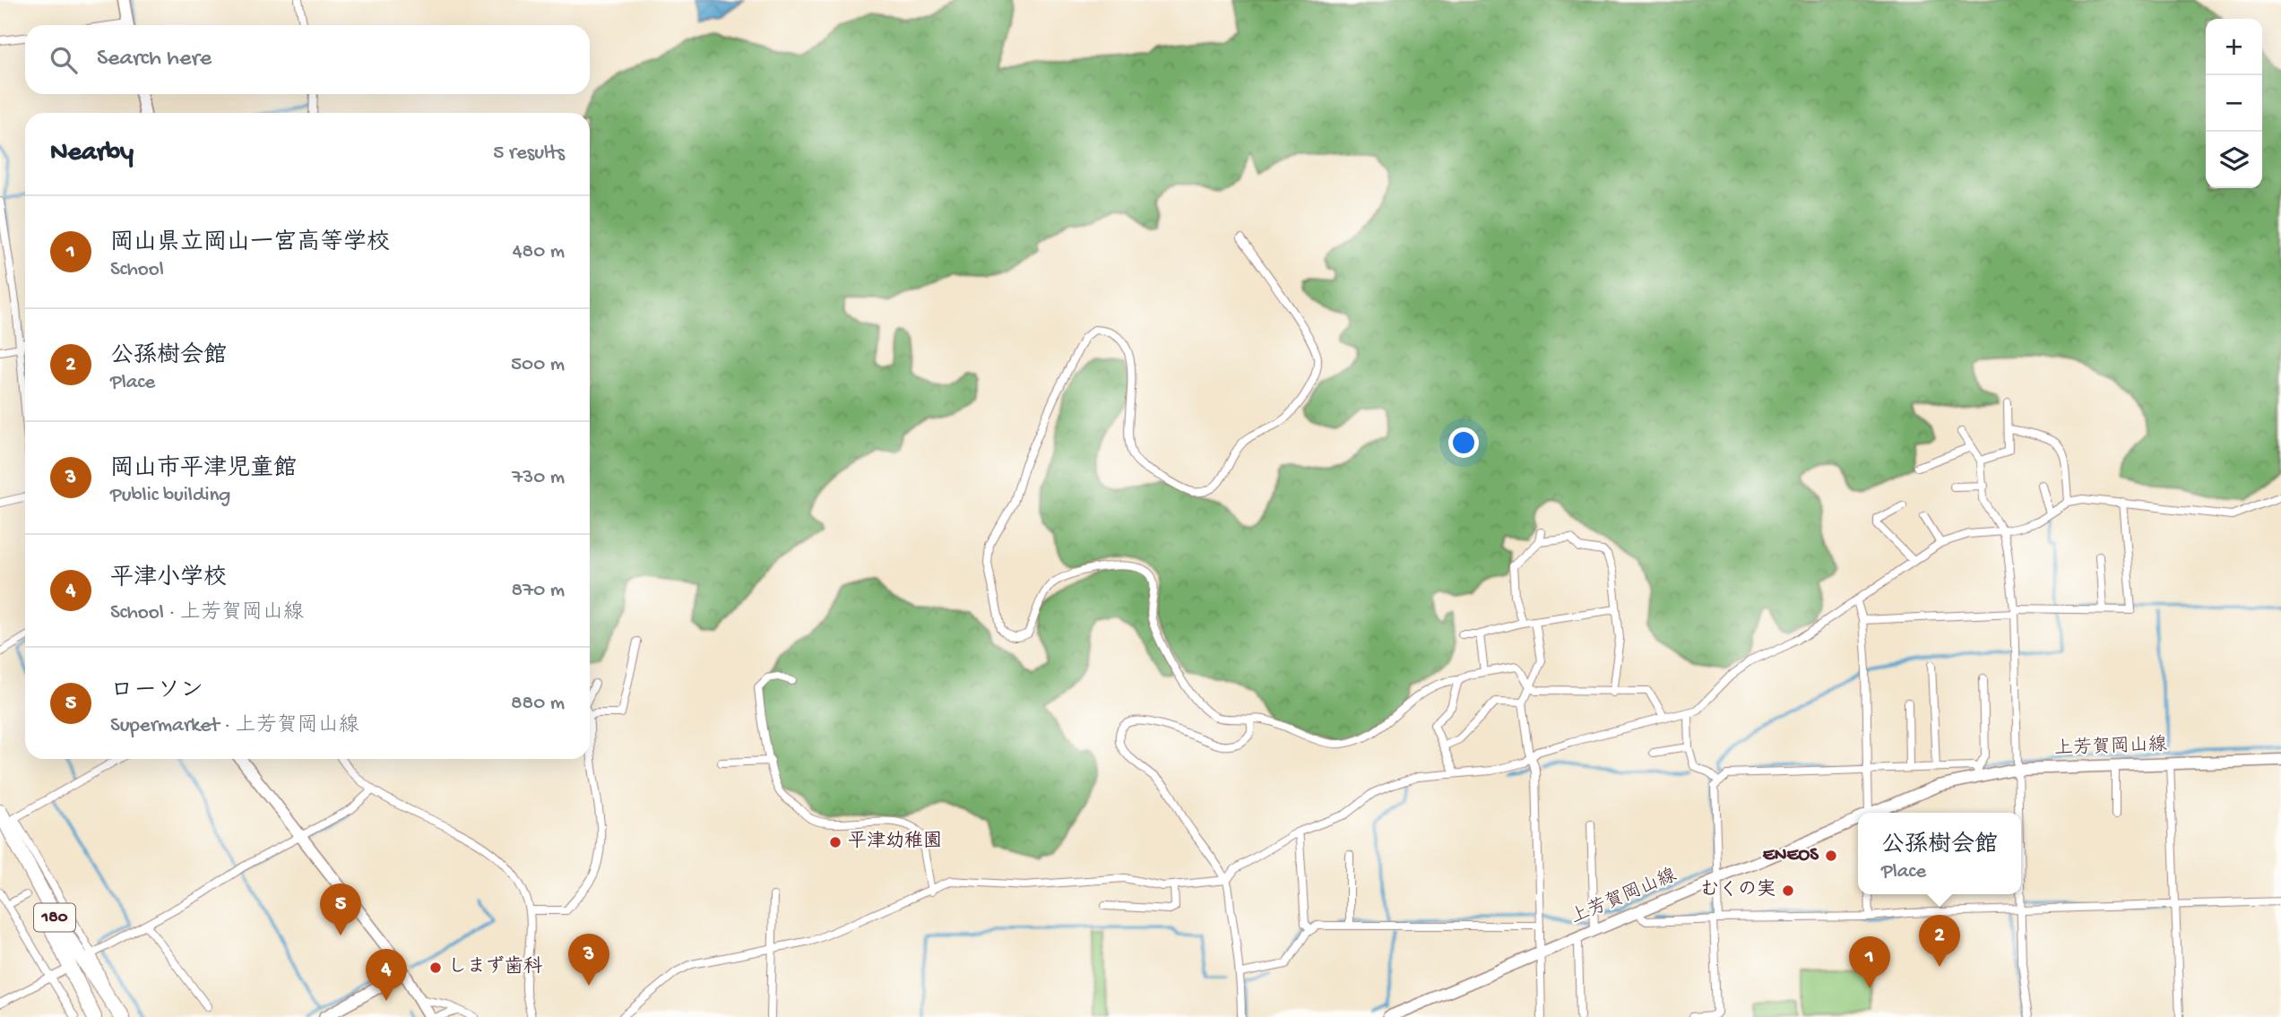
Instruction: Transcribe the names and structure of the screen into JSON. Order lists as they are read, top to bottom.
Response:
{
  "streets": {
    "highway": ["180"],
    "main road": ["上芳賀岡山線"]
  },
  "places": [
    "平津幼稚園",
    "ENEOS",
    "むくの実",
    "しまず歯科"
  ],
  "page": {
    "map_buttons": ["+", "−"],
    "search": "Search here",
    "heading": ["Nearby", "5 results"],
    "list": [
      {
        "mark": "1",
        "name": "岡山県立岡山一宮高等学校",
        "note": "School",
        "value": "480 m"
      },
      {
        "mark": "2",
        "name": "公孫樹会館",
        "note": "Place",
        "value": "500 m"
      },
      {
        "mark": "3",
        "name": "岡山市平津児童館",
        "note": "Public building",
        "value": "730 m"
      },
      {
        "mark": "4",
        "name": "平津小学校",
        "note": "School · 上芳賀岡山線",
        "value": "870 m"
      },
      {
        "mark": "5",
        "name": "ローソン",
        "note": "Supermarket · 上芳賀岡山線",
        "value": "880 m"
      }
    ],
    "popup": ["公孫樹会館", "Place"],
    "pins": [
      "5",
      "2",
      "3",
      "1",
      "4"
    ]
  }
}
